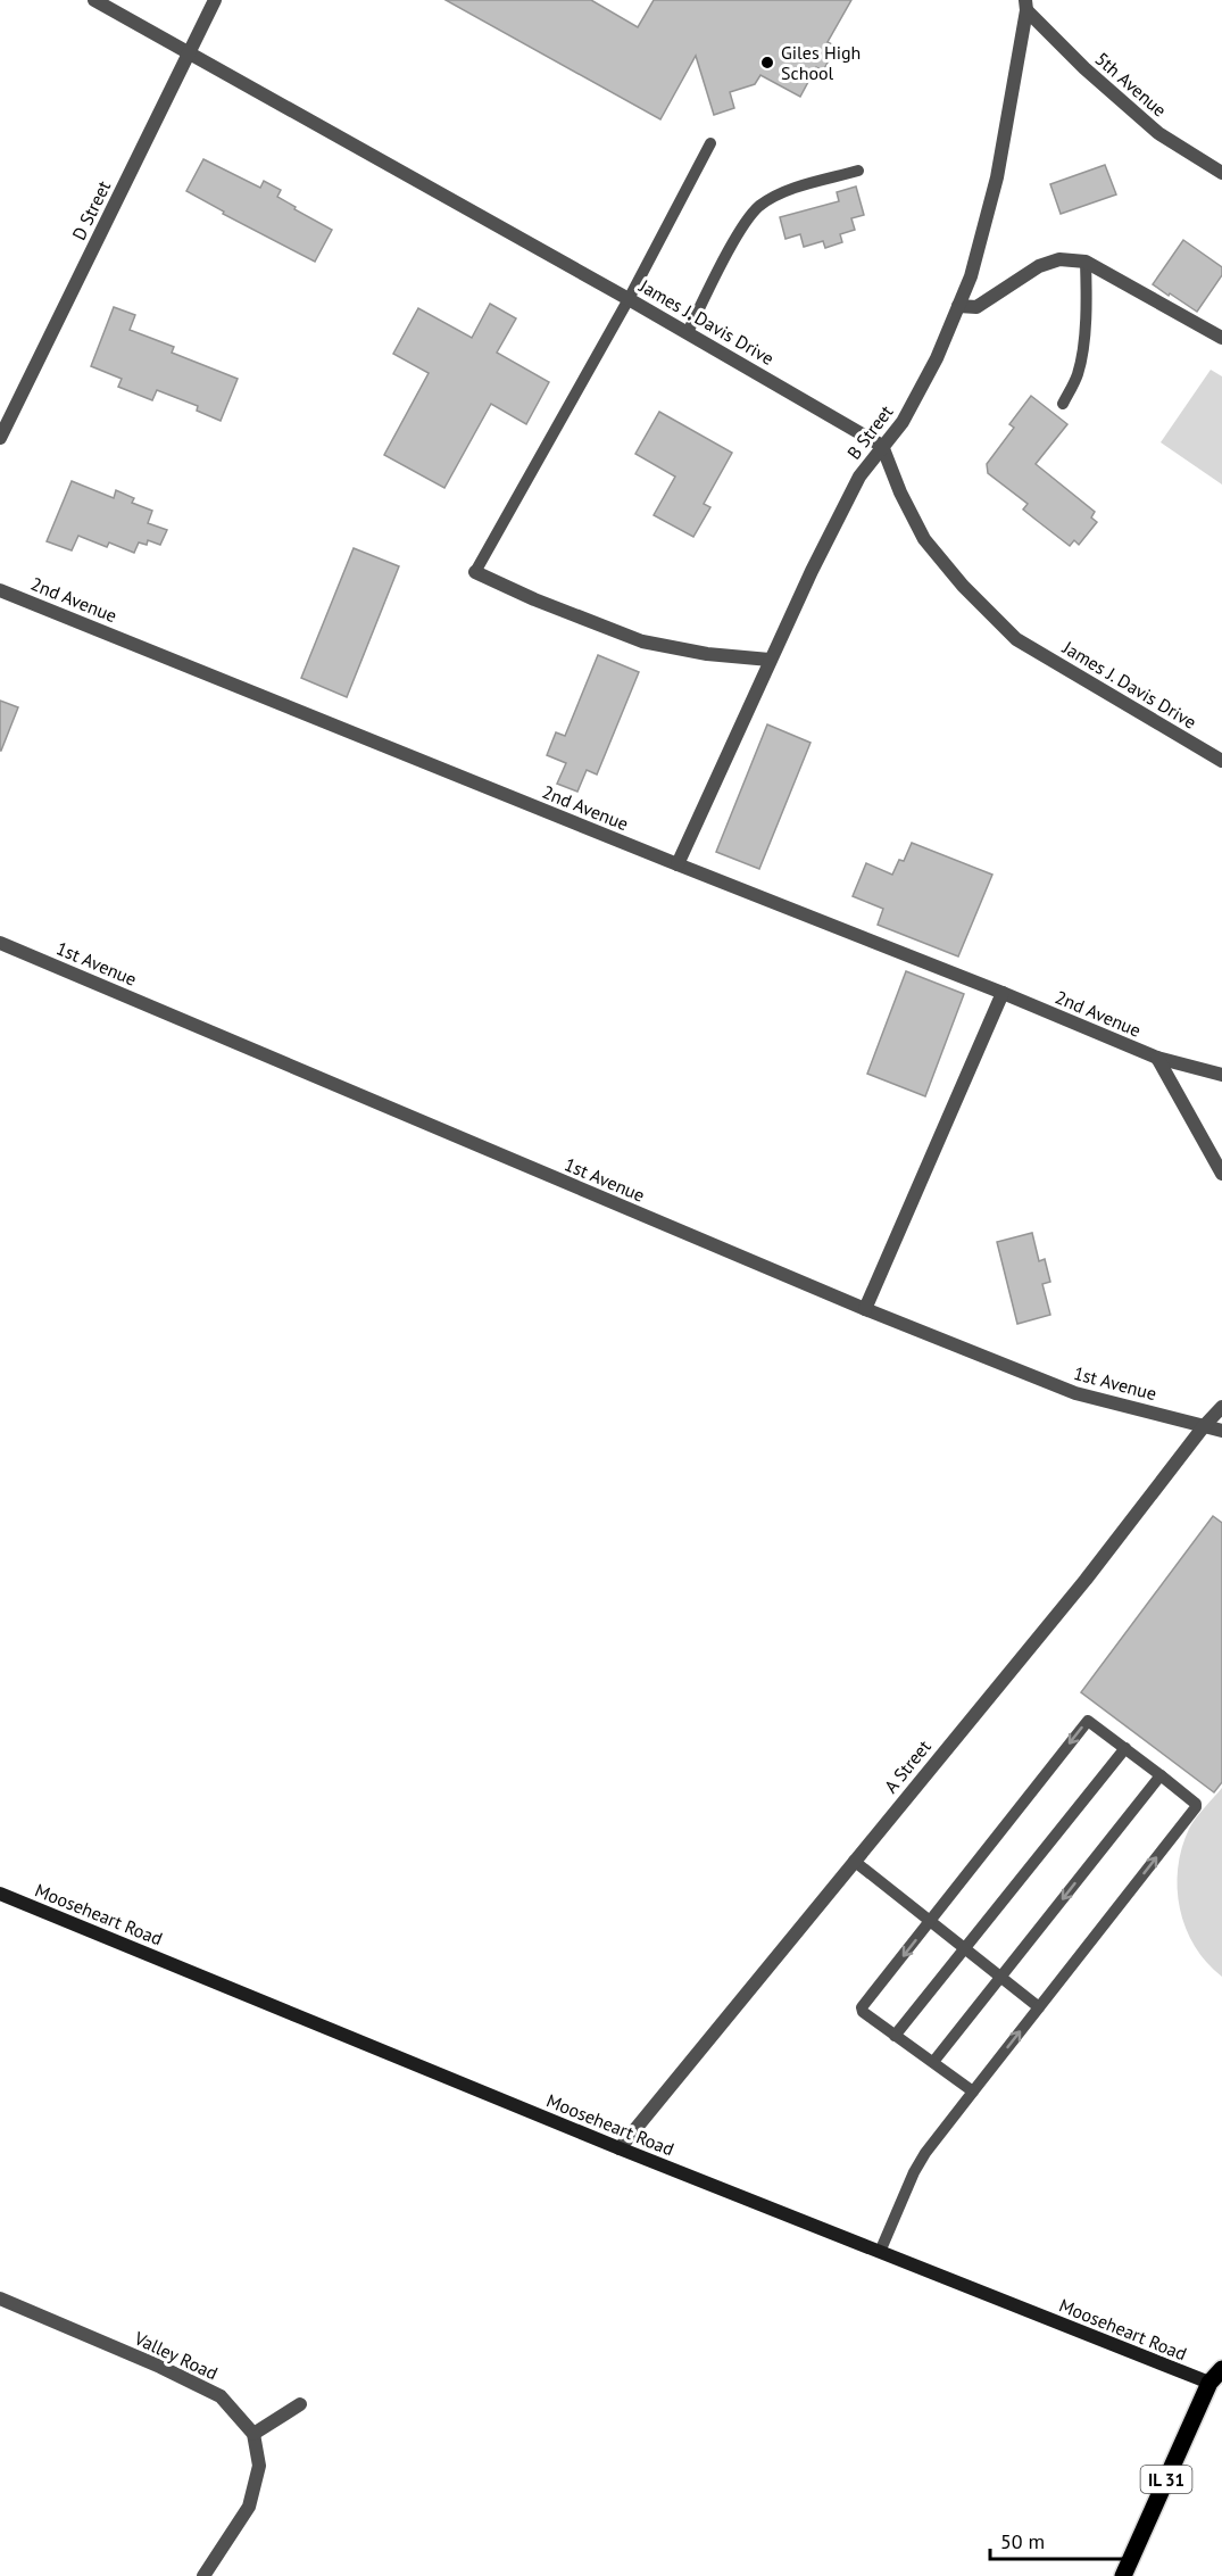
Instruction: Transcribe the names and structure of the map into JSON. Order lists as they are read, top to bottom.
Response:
{
  "streets": {
    "main road": ["Mooseheart Road", "IL 31"],
    "street": [
      "5th Avenue",
      "D Street",
      "James J. Davis Drive",
      "B Street",
      "2nd Avenue",
      "1st Avenue",
      "A Street",
      "Valley Road"
    ]
  },
  "crossings": [
    ["5th Avenue", "B Street"],
    ["D Street", "James J. Davis Drive"],
    ["James J. Davis Drive", "B Street"],
    ["B Street", "2nd Avenue"],
    ["1st Avenue", "A Street"],
    ["A Street", "Mooseheart Road"],
    ["Mooseheart Road", "IL 31"]
  ],
  "places": ["Giles High School"],
  "scale_bar": "50 m"
}
